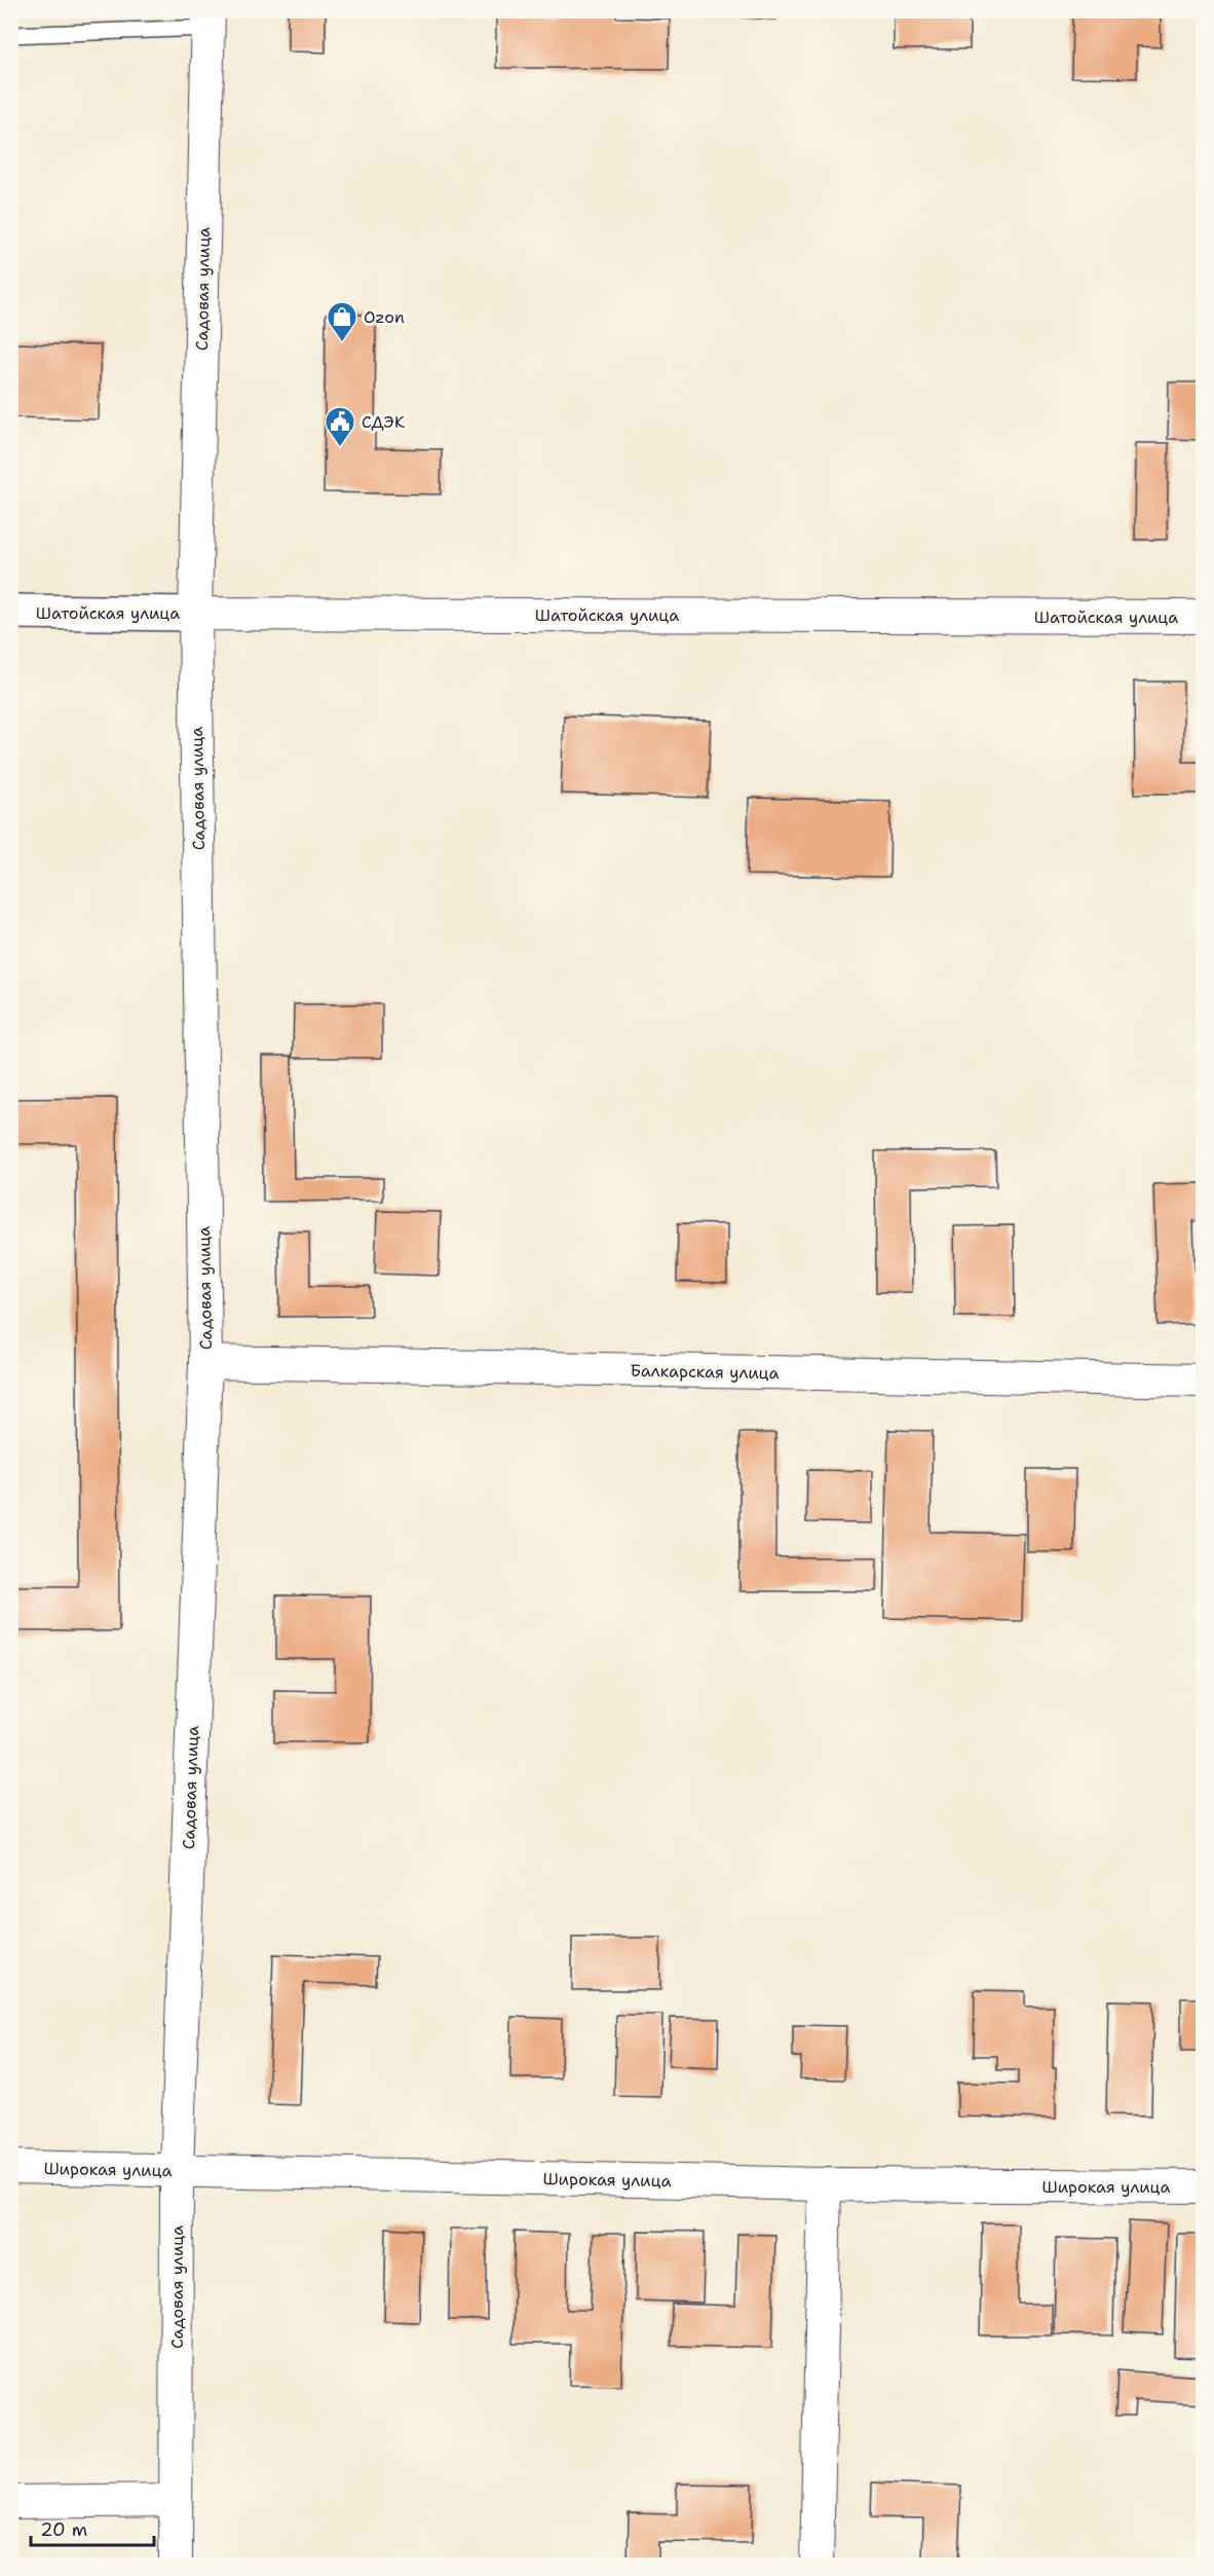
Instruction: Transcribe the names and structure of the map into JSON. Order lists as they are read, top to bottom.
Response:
{
  "streets": {
    "street": [
      "Садовая улица",
      "Шатойская улица",
      "Балкарская улица",
      "Широкая улица"
    ]
  },
  "crossings": [
    ["Садовая улица", "Шатойская улица"],
    ["Садовая улица", "Балкарская улица"],
    ["Садовая улица", "Широкая улица"]
  ],
  "places": {
    "shop": ["Ozon"],
    "public building": ["СДЭК"]
  },
  "scale_bar": "20 m"
}
